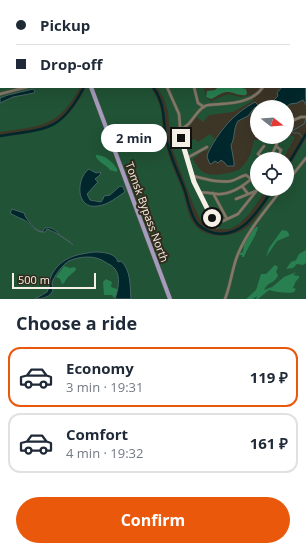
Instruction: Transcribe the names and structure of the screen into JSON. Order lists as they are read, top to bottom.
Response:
{
  "streets": {
    "main road": ["Tomsk Bypass North"]
  },
  "scale_bar": "500 m",
  "north": "right",
  "page": {
    "banner": ["Pickup", "Drop-off"],
    "bubble": "2 min",
    "scale": "500 m",
    "heading": "Choose a ride",
    "list": [
      {
        "name": "Economy",
        "note": "3 min · 19:31",
        "value": "119 ₽"
      },
      {
        "name": "Comfort",
        "note": "4 min · 19:32",
        "value": "161 ₽"
      }
    ],
    "buttons": "Confirm"
  }
}
